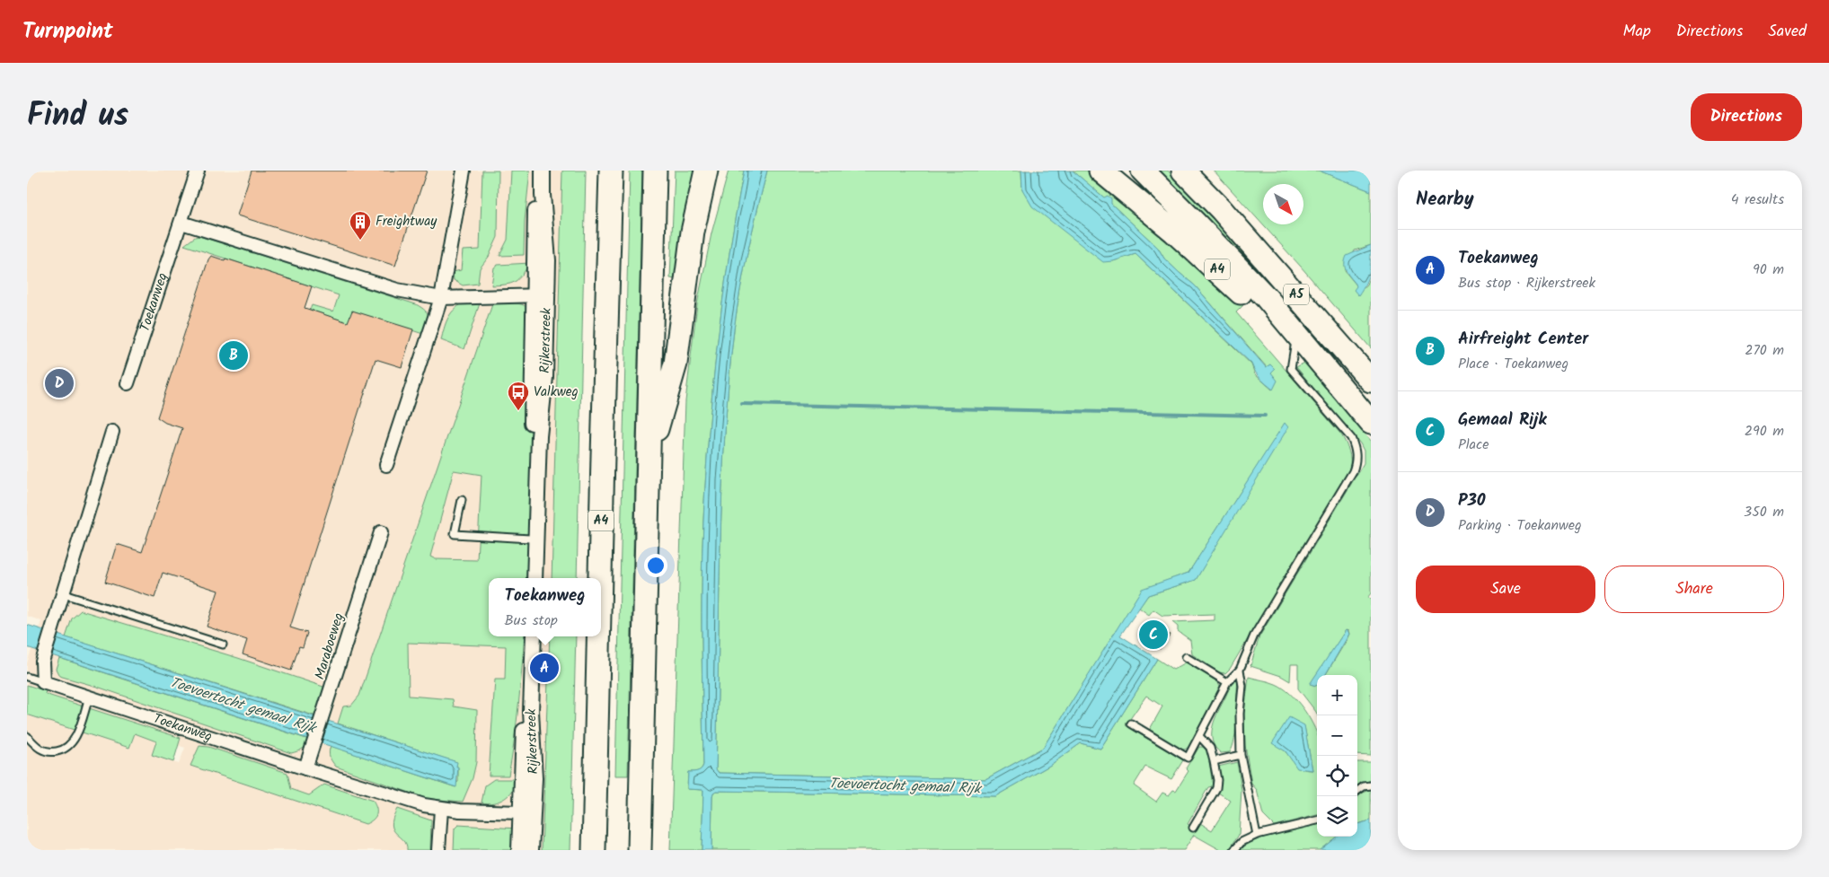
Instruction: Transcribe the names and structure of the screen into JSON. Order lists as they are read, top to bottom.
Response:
{
  "streets": {
    "highway": ["A4", "A5"],
    "street": ["Toekanweg", "Rijkerstreek", "Maraboeweg"]
  },
  "crossings": [
    ["A4", "A5"],
    ["Toekanweg", "Rijkerstreek"],
    ["Toekanweg", "Maraboeweg"]
  ],
  "water": ["Toevoertocht gemaal Rijk"],
  "places": {
    "building": ["Freightway"],
    "bus stop": ["Valkweg"]
  },
  "north": "bottom right",
  "page": {
    "header": "Turnpoint",
    "nav": ["Map", "Directions", "Saved"],
    "title": "Find us",
    "buttons": [
      "Directions",
      ["Save", "Share"]
    ],
    "heading": ["Nearby", "4 results"],
    "list": [
      {
        "mark": "A",
        "name": "Toekanweg",
        "note": "Bus stop · Rijkerstreek",
        "value": "90 m"
      },
      {
        "mark": "B",
        "name": "Airfreight Center",
        "note": "Place · Toekanweg",
        "value": "270 m"
      },
      {
        "mark": "C",
        "name": "Gemaal Rijk",
        "note": "Place",
        "value": "290 m"
      },
      {
        "mark": "D",
        "name": "P30",
        "note": "Parking · Toekanweg",
        "value": "350 m"
      }
    ],
    "pins": [
      "B",
      "D",
      "C",
      "A"
    ],
    "popup": ["Toekanweg", "Bus stop"],
    "map_buttons": ["+", "−"]
  }
}
